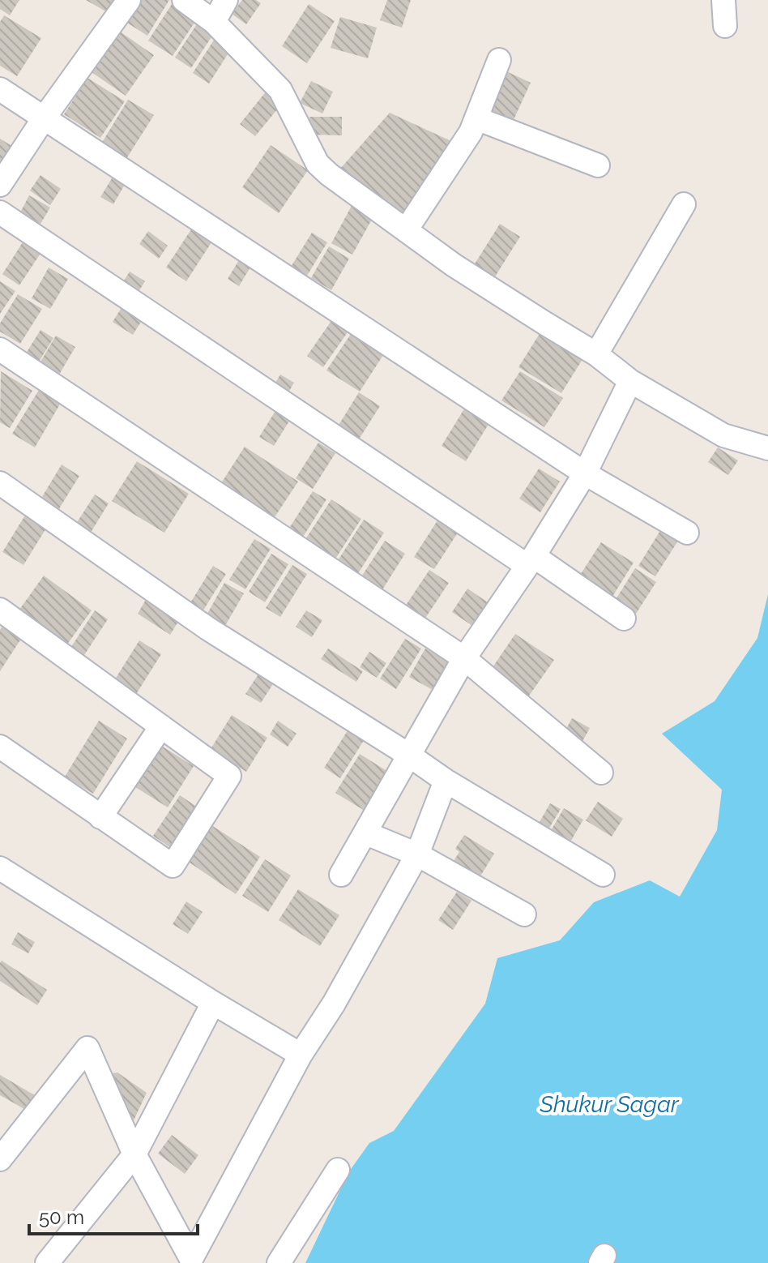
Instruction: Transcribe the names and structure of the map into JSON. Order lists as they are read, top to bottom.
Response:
{
  "water": ["Shukur Sagar"],
  "scale_bar": "50 m"
}
